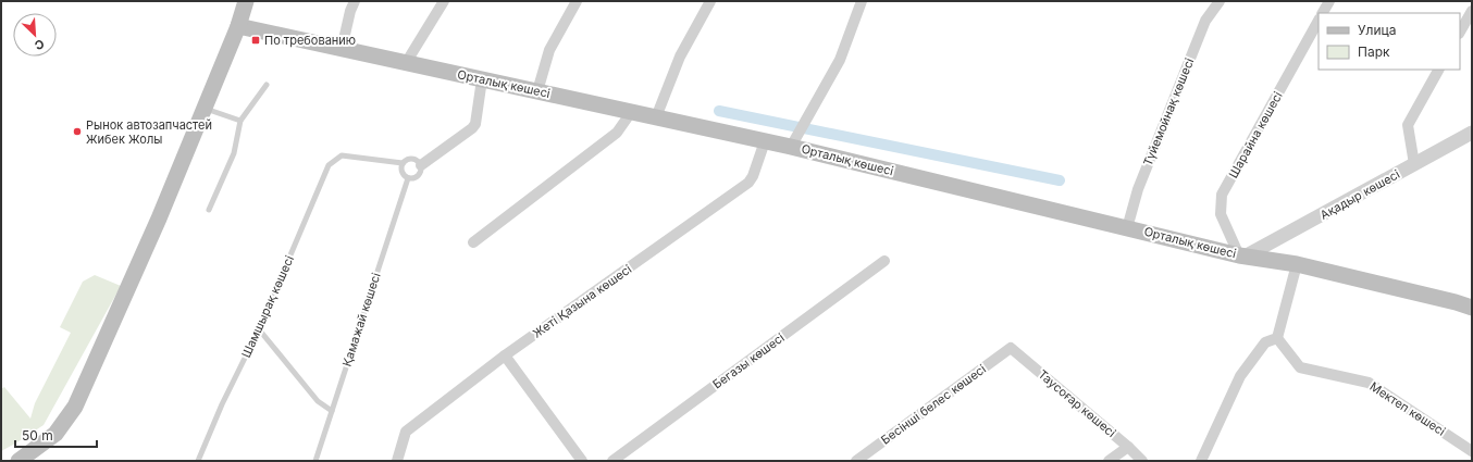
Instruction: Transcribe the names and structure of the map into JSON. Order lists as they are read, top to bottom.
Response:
{
  "streets": {
    "main road": ["Орталық көшесі"],
    "street": [
      "Түйемойнақ көшесі",
      "Шарайна көшесі",
      "Ақадыр көшесі",
      "Жеті Қазына көшесі",
      "Бегазы көшесі",
      "Тауcоғар көшесі",
      "Бесінші белес көшесі",
      "Мектеп көшесі"
    ],
    "lane": ["Шамшырақ көшесі", "Қамажай көшесі"]
  },
  "crossings": [
    ["Орталық көшесі", "Түйемойнақ көшесі"],
    ["Орталық көшесі", "Шарайна көшесі"],
    ["Орталық көшесі", "Ақадыр көшесі"],
    ["Орталық көшесі", "Жеті Қазына көшесі"],
    ["Шарайна көшесі", "Ақадыр көшесі"],
    ["Шамшырақ көшесі", "Қамажай көшесі"],
    ["Тауcоғар көшесі", "Бесінші белес көшесі"]
  ],
  "places": {
    "transit": ["По требованию"],
    "other": ["Рынок автозапчастей Жибек Жолы"]
  },
  "legend": ["Улица", "Парк"],
  "scale_bar": "50 m",
  "north": "bottom right"
}
